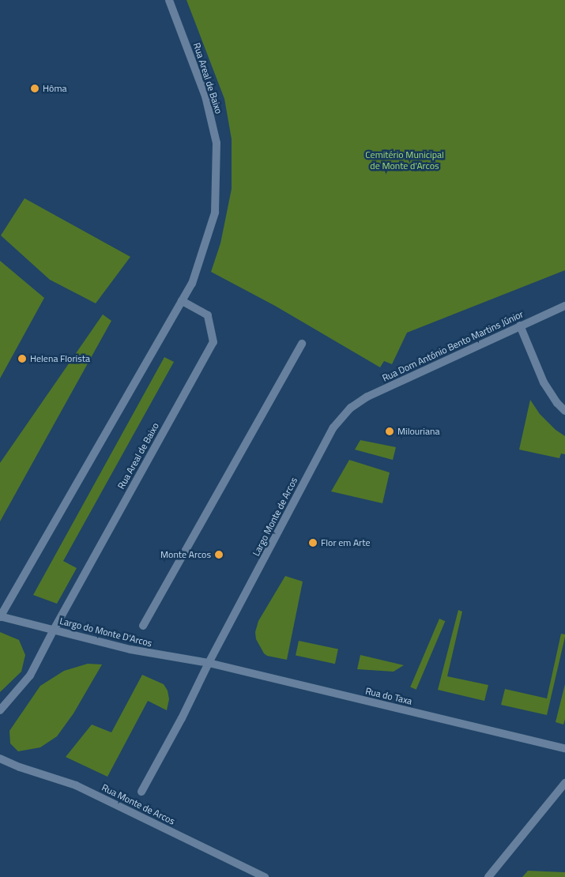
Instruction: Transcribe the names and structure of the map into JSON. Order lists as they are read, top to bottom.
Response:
{
  "streets": {
    "street": [
      "Rua Areal de Baixo",
      "Rua Dom António Bento Martins Júnior",
      "Largo Monte de Arcos",
      "Largo do Monte D'Arcos",
      "Rua do Taxa",
      "Rua Monte de Arcos"
    ]
  },
  "crossings": [
    ["Rua Areal de Baixo", "Largo do Monte D'Arcos"],
    ["Rua Dom António Bento Martins Júnior", "Largo Monte de Arcos"],
    ["Largo Monte de Arcos", "Largo do Monte D'Arcos"],
    ["Largo Monte de Arcos", "Rua do Taxa"],
    ["Largo do Monte D'Arcos", "Rua do Taxa"]
  ],
  "parks": ["Cemitério Municipal de Monte d'Arcos"],
  "places": [
    "Hôma",
    "Helena Florista",
    "Milouriana",
    "Flor em Arte",
    "Monte Arcos"
  ]
}
